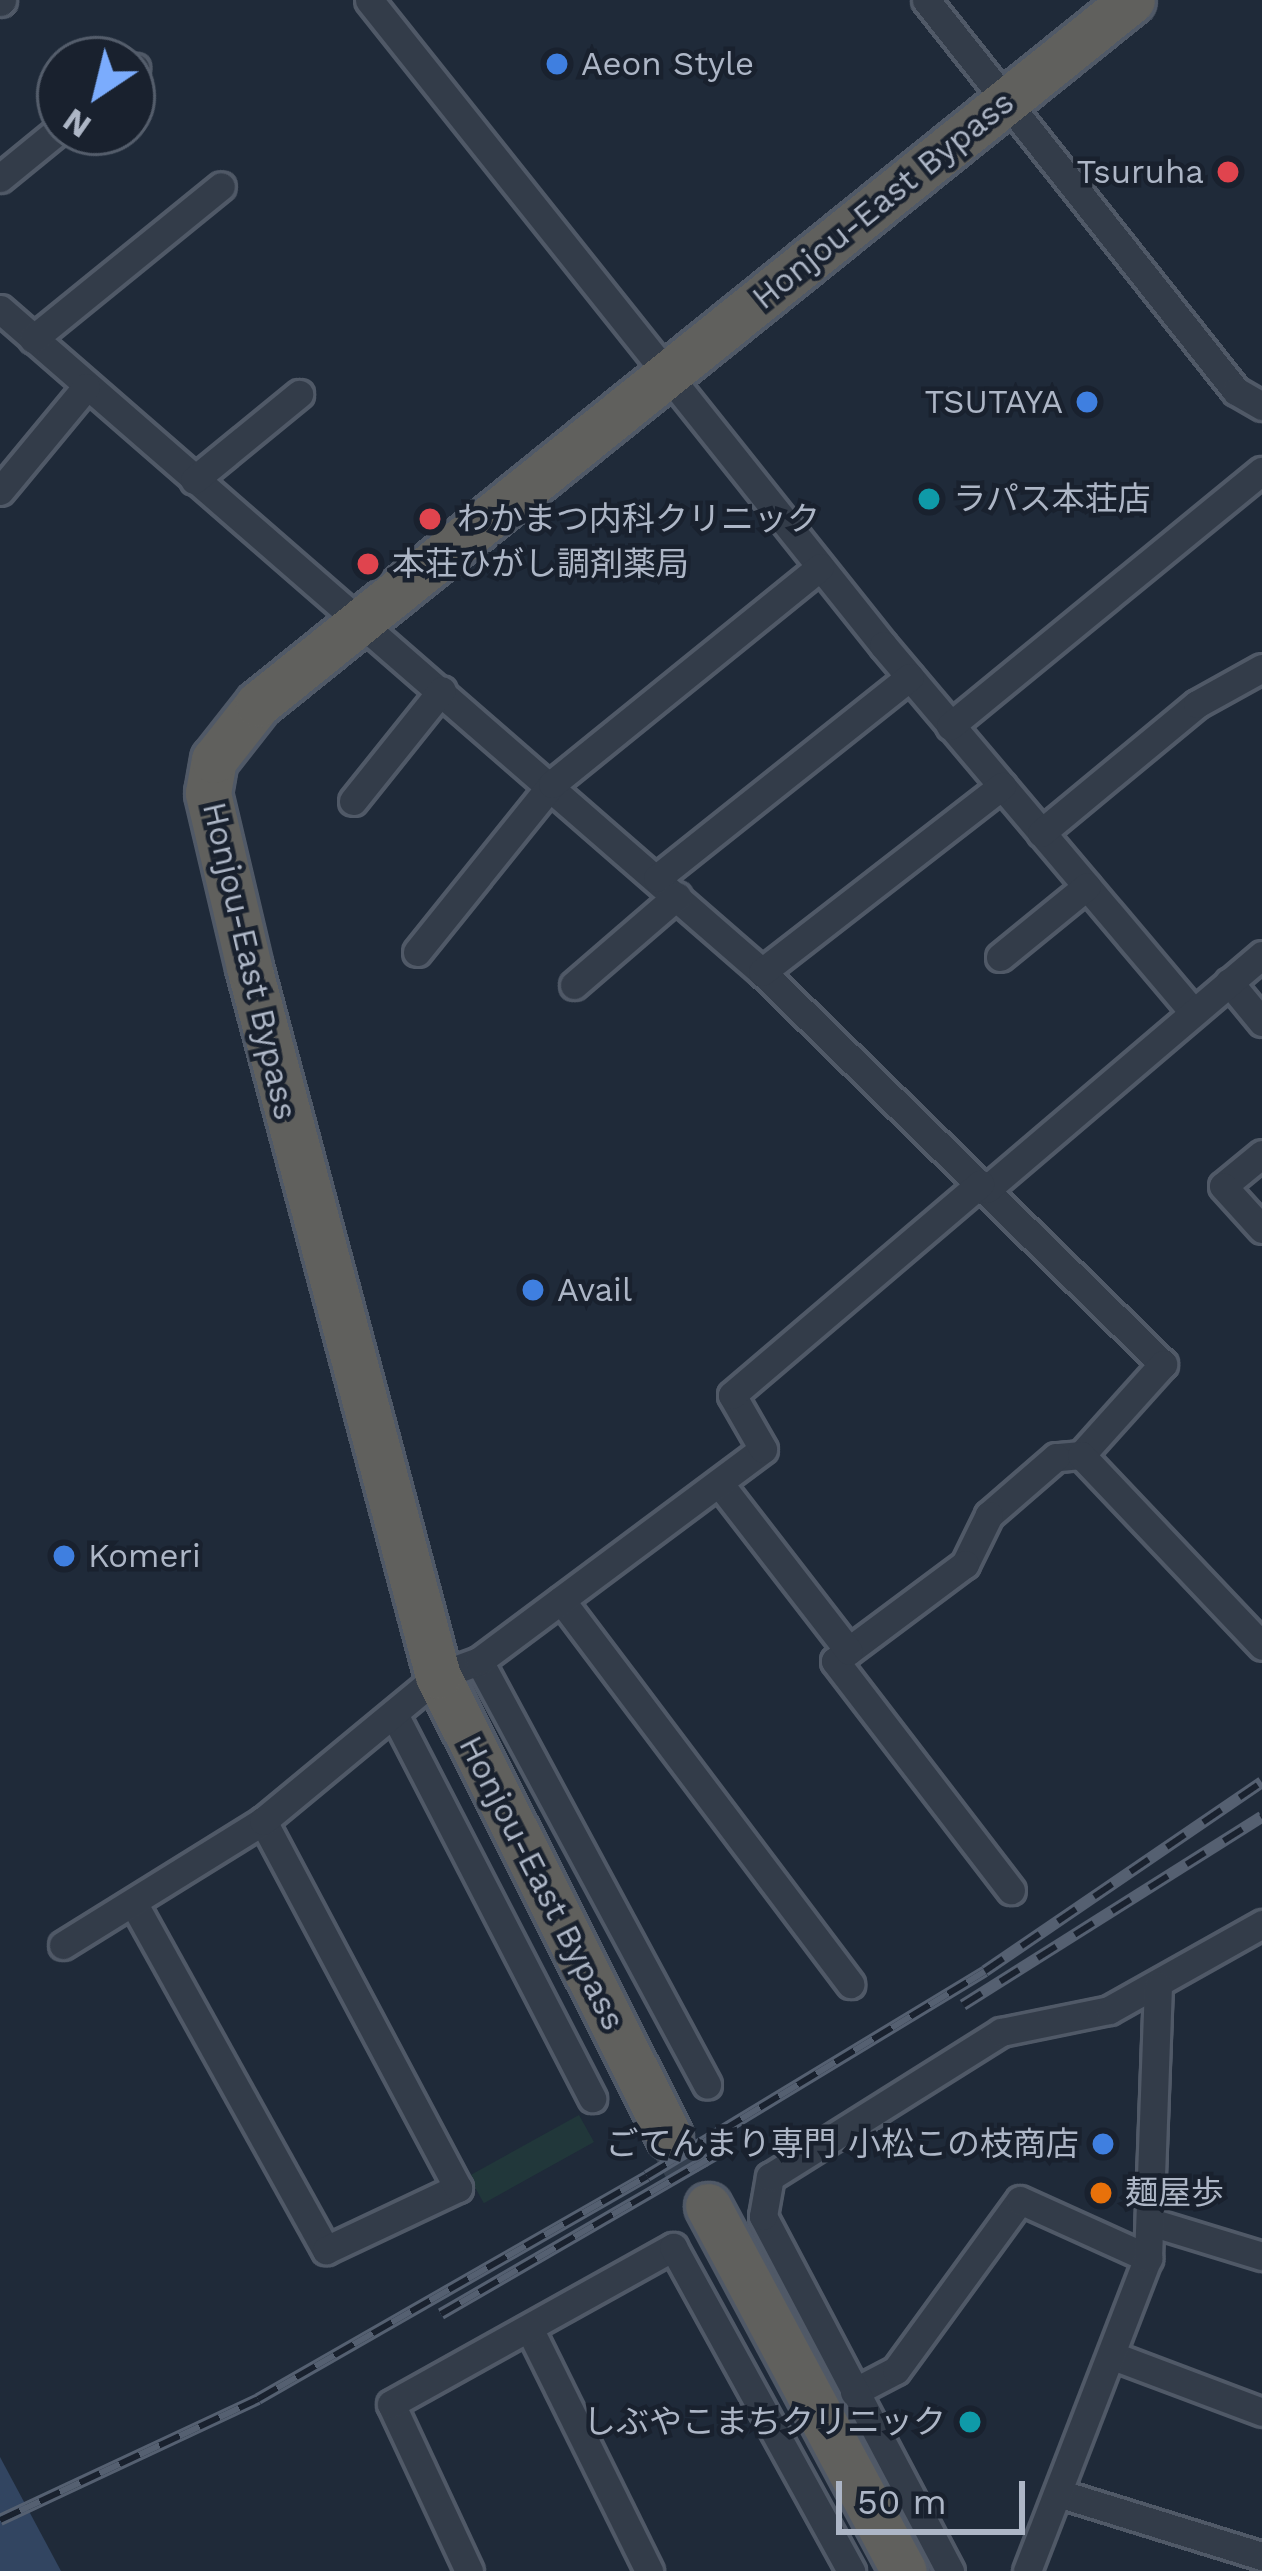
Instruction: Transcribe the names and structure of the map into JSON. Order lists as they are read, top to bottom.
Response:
{
  "streets": {
    "highway": ["Honjou-East Bypass"]
  },
  "places": [
    "Aeon Style",
    "Tsuruha",
    "TSUTAYA",
    "ラパス本荘店",
    "わかまつ内科クリニック",
    "本荘ひがし調剤薬局",
    "Avail",
    "Komeri",
    "ごてんまり専門 小松この枝商店",
    "麺屋歩",
    "しぶやこまちクリニック"
  ],
  "scale_bar": "50 m",
  "north": "bottom left"
}
